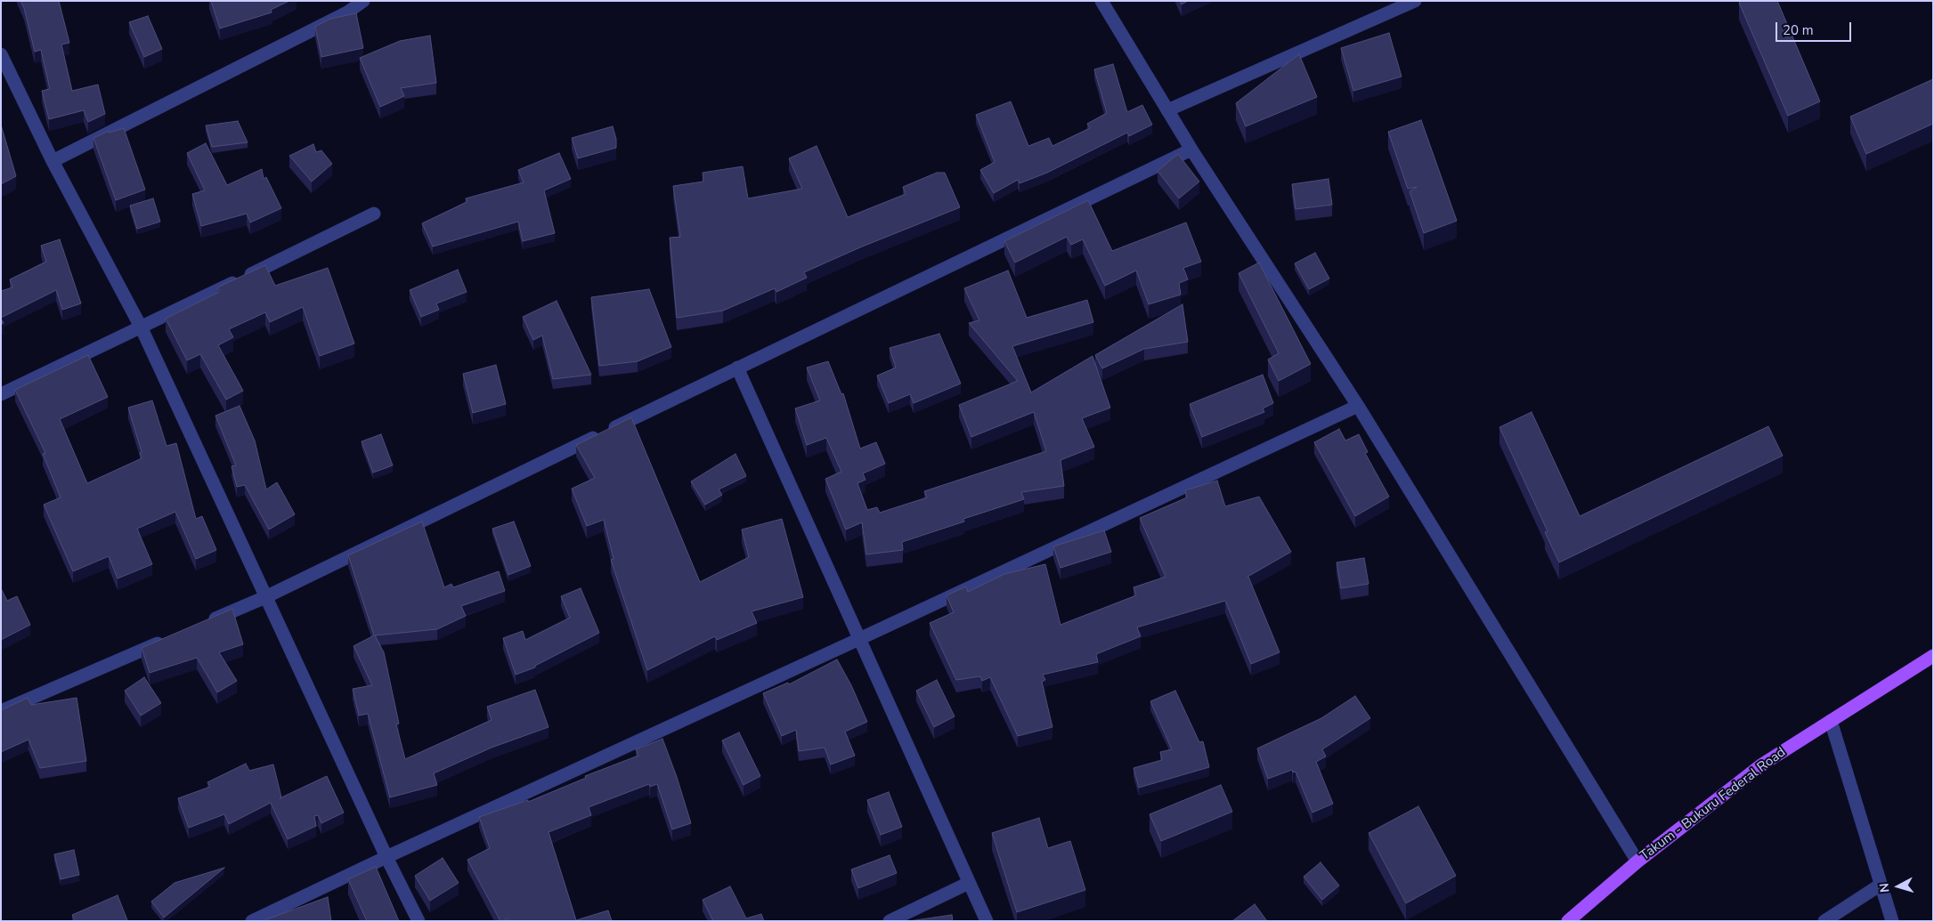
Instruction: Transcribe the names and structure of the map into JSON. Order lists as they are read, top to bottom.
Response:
{
  "streets": {
    "main road": ["Takum - Bukuru Federal Road"]
  },
  "scale_bar": "20 m",
  "north": "left"
}
